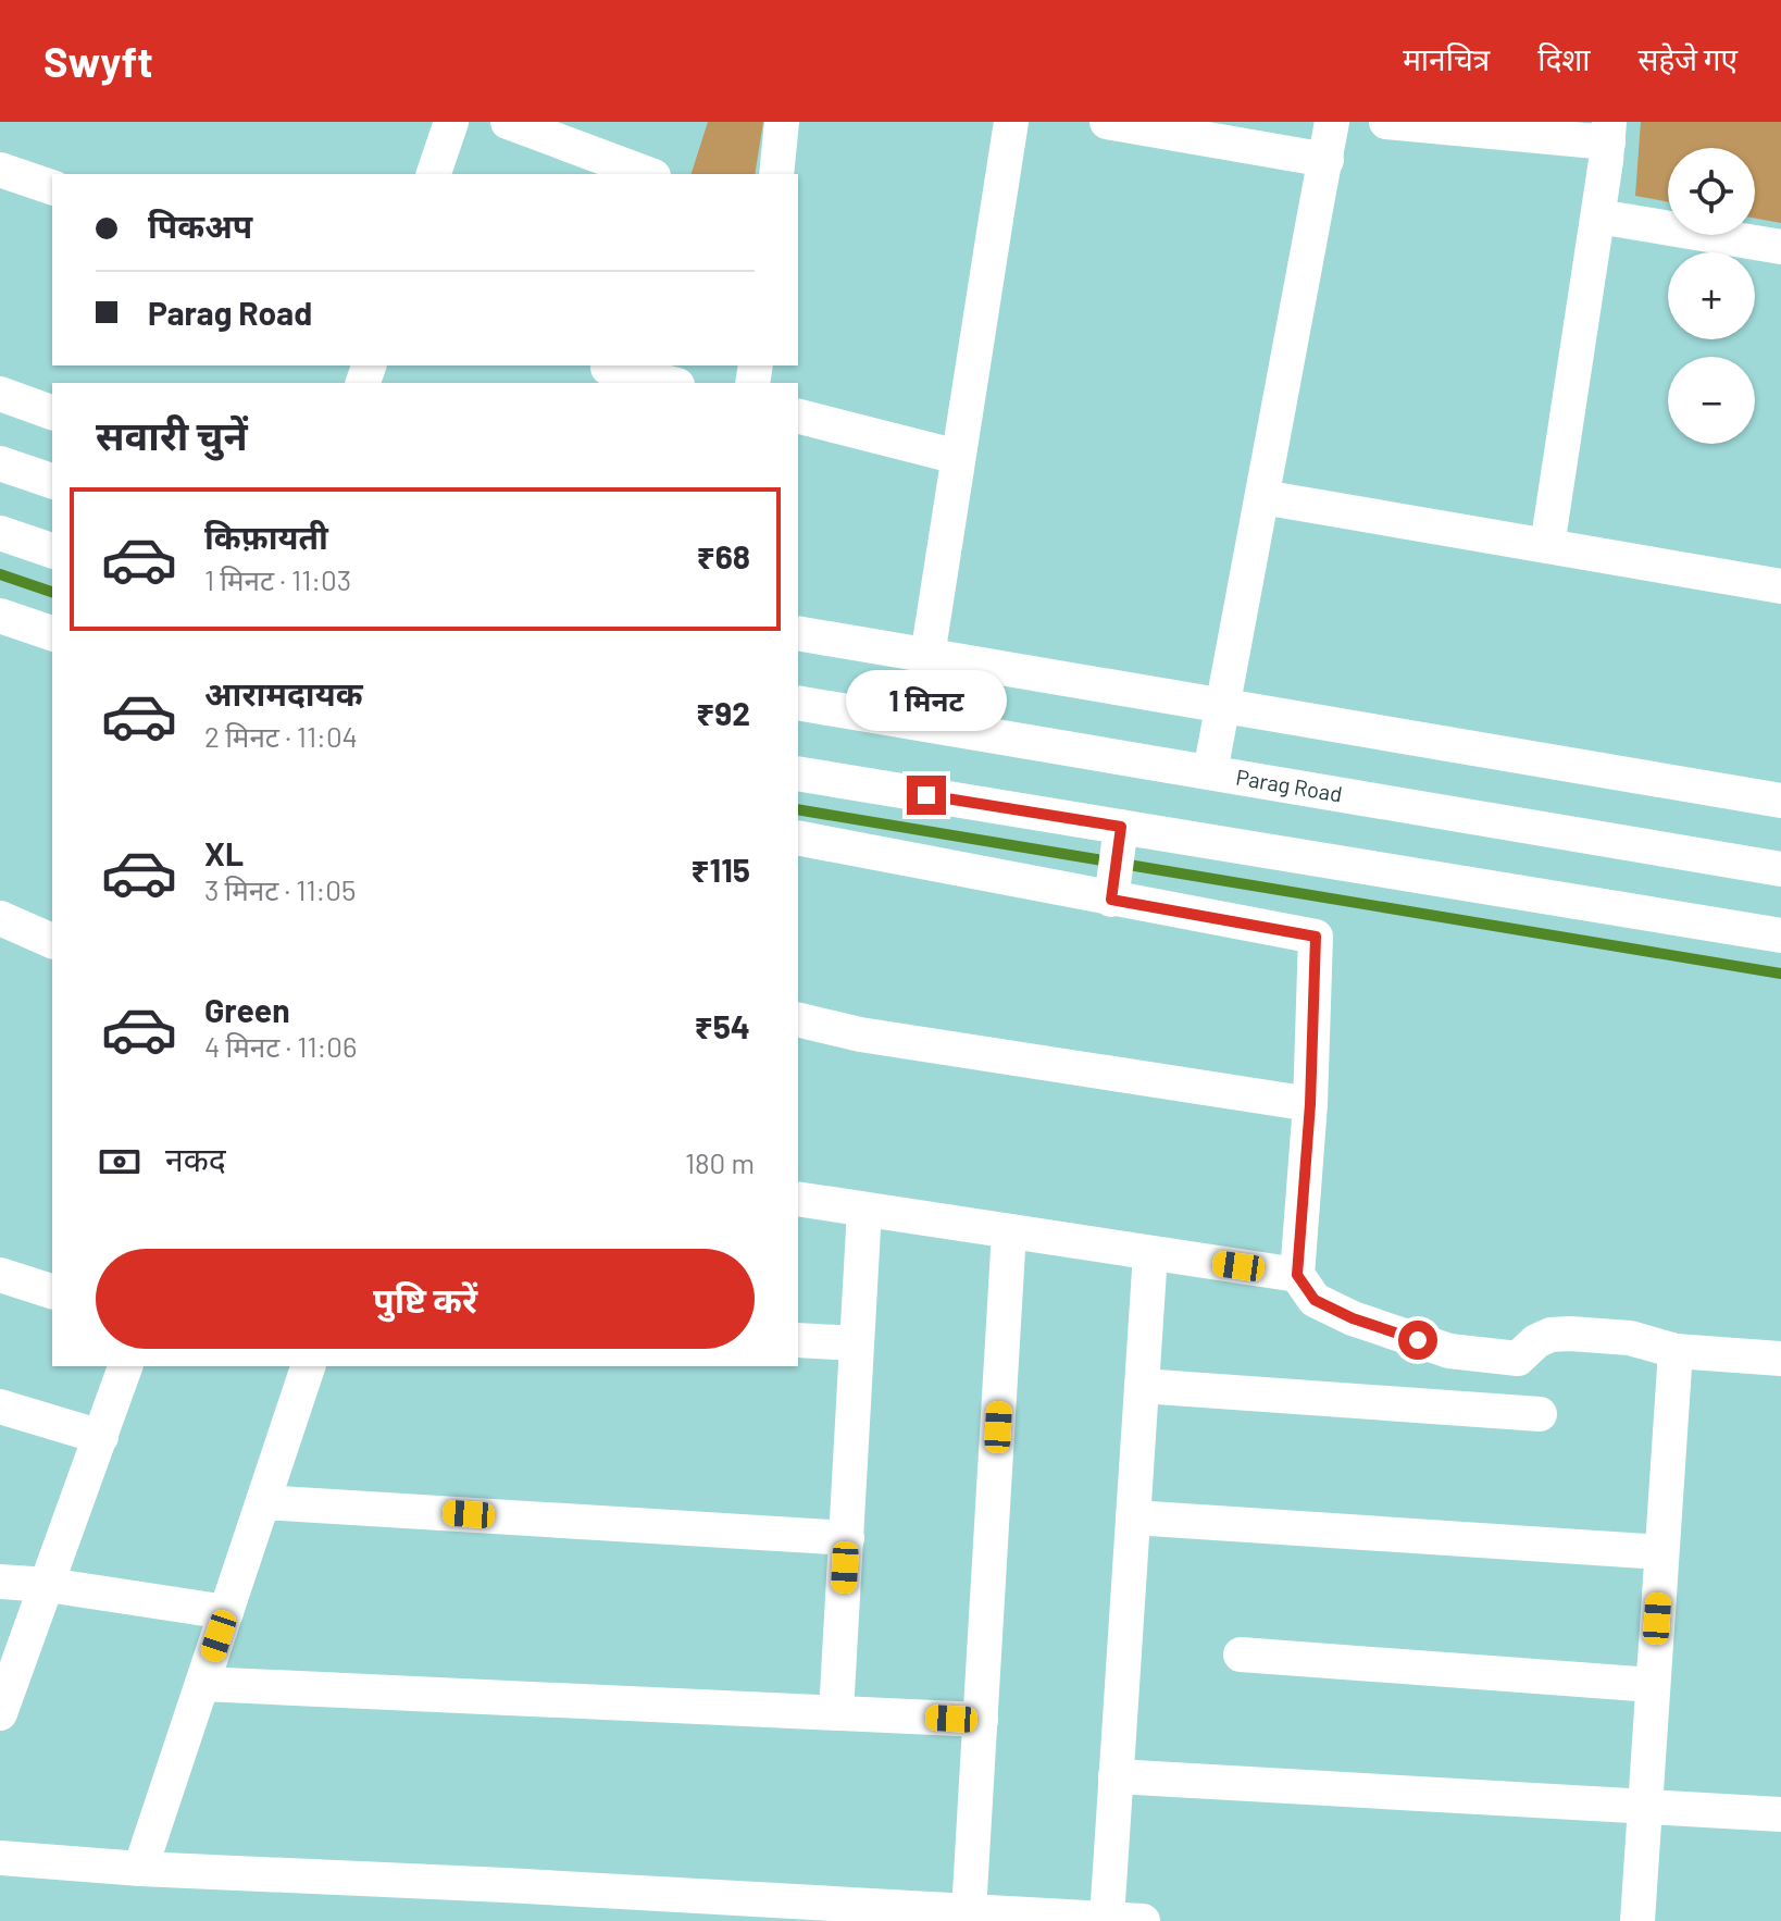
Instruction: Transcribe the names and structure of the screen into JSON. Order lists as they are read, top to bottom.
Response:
{
  "streets": {
    "street": ["Parag Road"]
  },
  "page": {
    "header": "Swyft",
    "nav": ["मानचित्र", "दिशा", "सहेजे गए"],
    "map_buttons": ["+", "−"],
    "banner": ["पिकअप", "Parag Road"],
    "heading": "सवारी चुनें",
    "list": [
      {
        "name": "किफ़ायती",
        "note": "1 मिनट · 11:03",
        "value": "₹68"
      },
      {
        "name": "आरामदायक",
        "note": "2 मिनट · 11:04",
        "value": "₹92"
      },
      {
        "name": "XL",
        "note": "3 मिनट · 11:05",
        "value": "₹115"
      },
      {
        "name": "Green",
        "note": "4 मिनट · 11:06",
        "value": "₹54"
      }
    ],
    "bubble": "1 मिनट",
    "pay": ["नकद", "180 m"],
    "buttons": "पुष्टि करें"
  }
}
